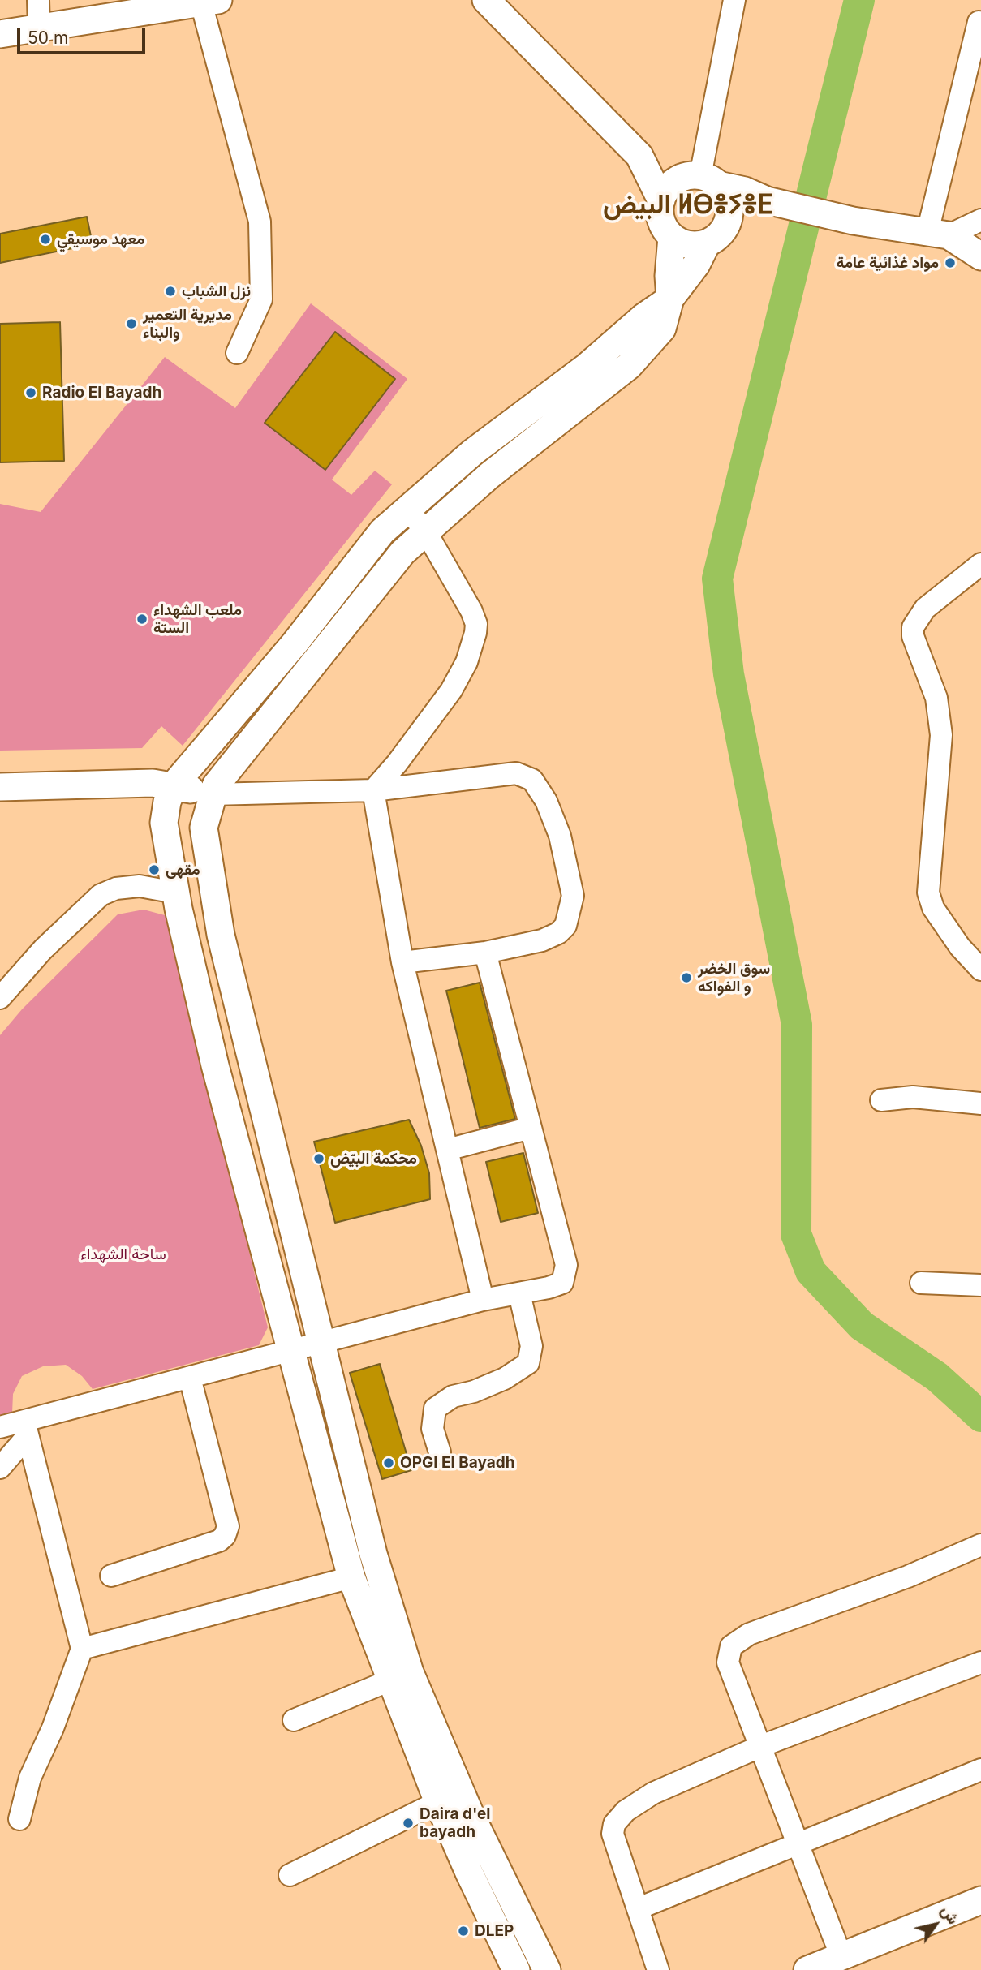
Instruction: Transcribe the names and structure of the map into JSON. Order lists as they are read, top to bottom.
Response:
{
  "districts": ["البيض ⵍⴱⴻⵢⴻⴹ"],
  "parks": ["ساحة الشهداء"],
  "places": [
    "معهد موسيقي",
    "مواد غذائية عامة",
    "نزل الشباب",
    "مديرية التعمير والبناء",
    "Radio El Bayadh",
    "ملعب الشهداء الستة",
    "مقهى",
    "سوق الخضر و الفواكه",
    "محكمة البيّض",
    "OPGI El Bayadh",
    "Daira d'el bayadh",
    "DLEP"
  ],
  "scale_bar": "50 m",
  "north": "top right"
}
